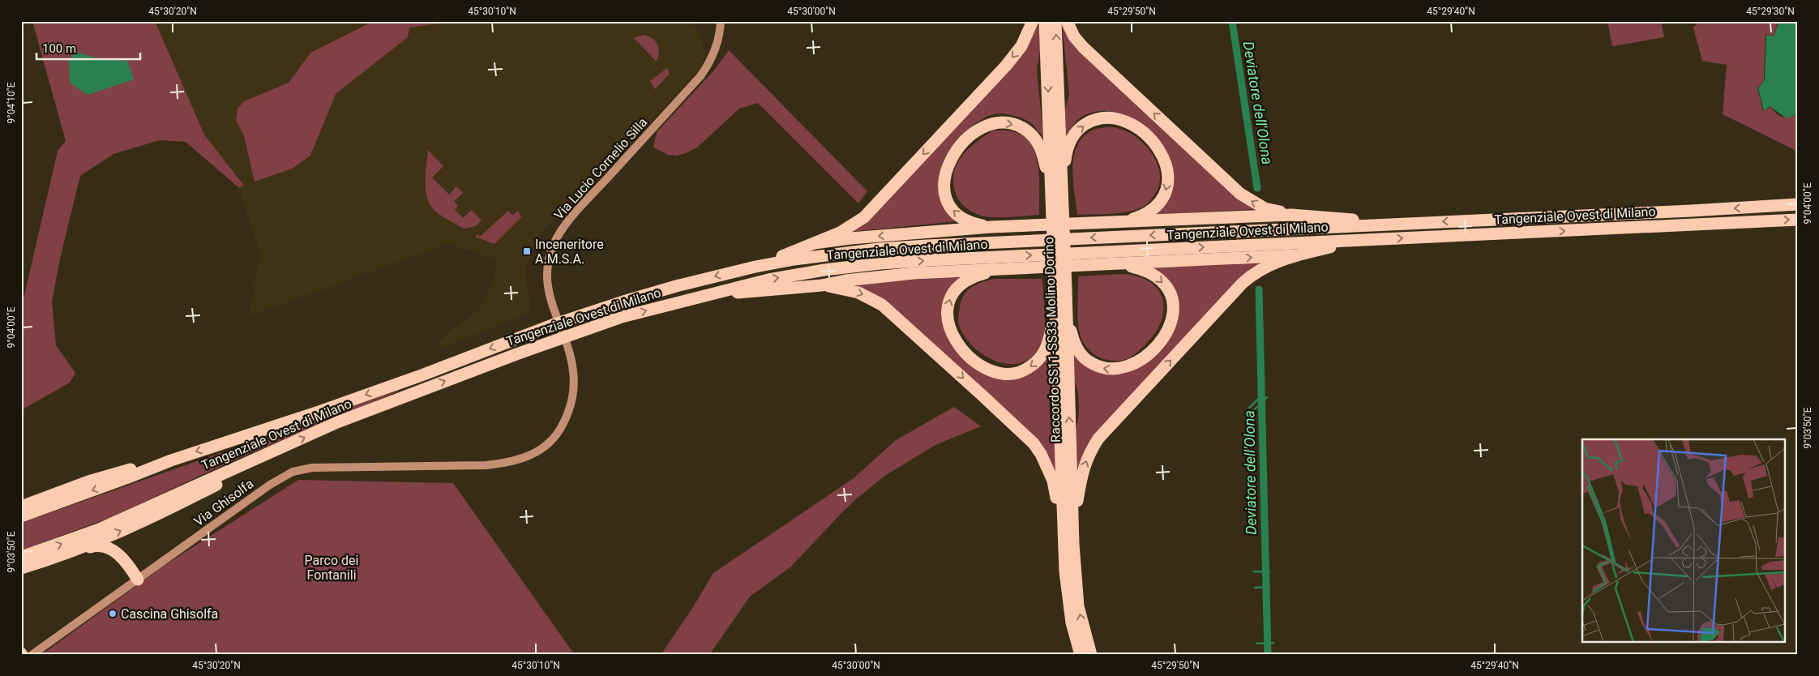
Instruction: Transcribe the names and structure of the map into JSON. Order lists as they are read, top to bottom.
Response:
{
  "streets": {
    "highway": ["Tangenziale Ovest di Milano", "Raccordo SS11-SS33 Molino Dorino"],
    "street": ["Via Lucio Cornelio Silla", "Via Ghisolfa"]
  },
  "crossings": [
    ["Via Lucio Cornelio Silla", "Via Ghisolfa"]
  ],
  "water": ["Deviatore dell'Olona"],
  "parks": ["Parco dei Fontanili"],
  "places": {
    "transit": ["Inceneritore A.M.S.A."],
    "other": ["Cascina Ghisolfa"]
  },
  "scale_bar": "100 m",
  "coordinates": [
    "45°30'20\"N",
    "45°30'10\"N",
    "45°30'00\"N",
    "45°29'50\"N",
    "45°29'40\"N",
    "45°29'30\"N",
    "9°04'10\"E",
    "9°04'00\"E",
    "9°03'50\"E"
  ]
}
